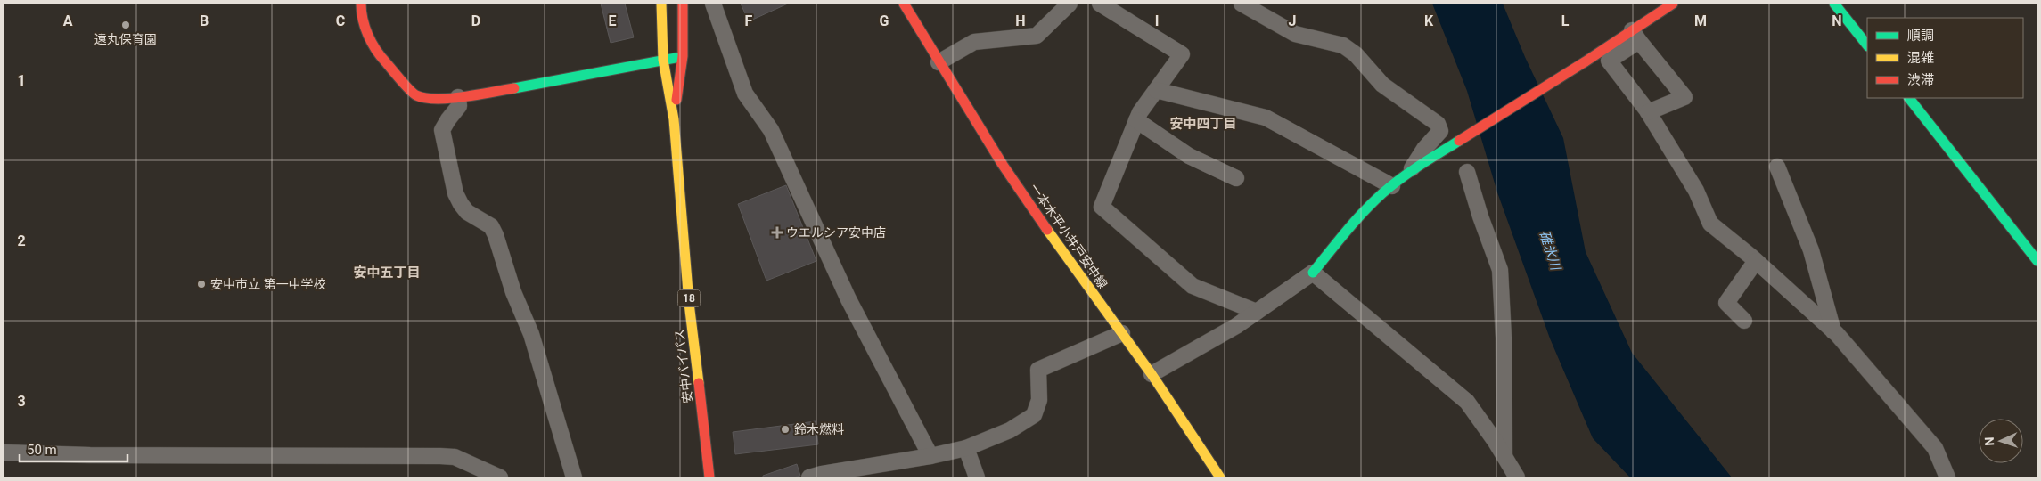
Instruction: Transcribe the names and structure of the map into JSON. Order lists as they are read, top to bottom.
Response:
{
  "streets": {
    "main road": ["一本木平小井戸安中線", "18", "安中バイパス"]
  },
  "districts": ["安中四丁目", "安中五丁目"],
  "water": ["碓氷川"],
  "places": {
    "other": ["遠丸保育園", "安中市立 第一中学校", "鈴木燃料"],
    "health": ["ウエルシア安中店"]
  },
  "legend": ["順調", "混雑", "渋滞"],
  "scale_bar": "50 m",
  "north": "left",
  "grid": {
    "columns": [
      "A",
      "B",
      "C",
      "D",
      "E",
      "F",
      "G",
      "H",
      "I",
      "J",
      "K",
      "L",
      "M",
      "N"
    ],
    "rows": ["1", "2", "3"]
  }
}
